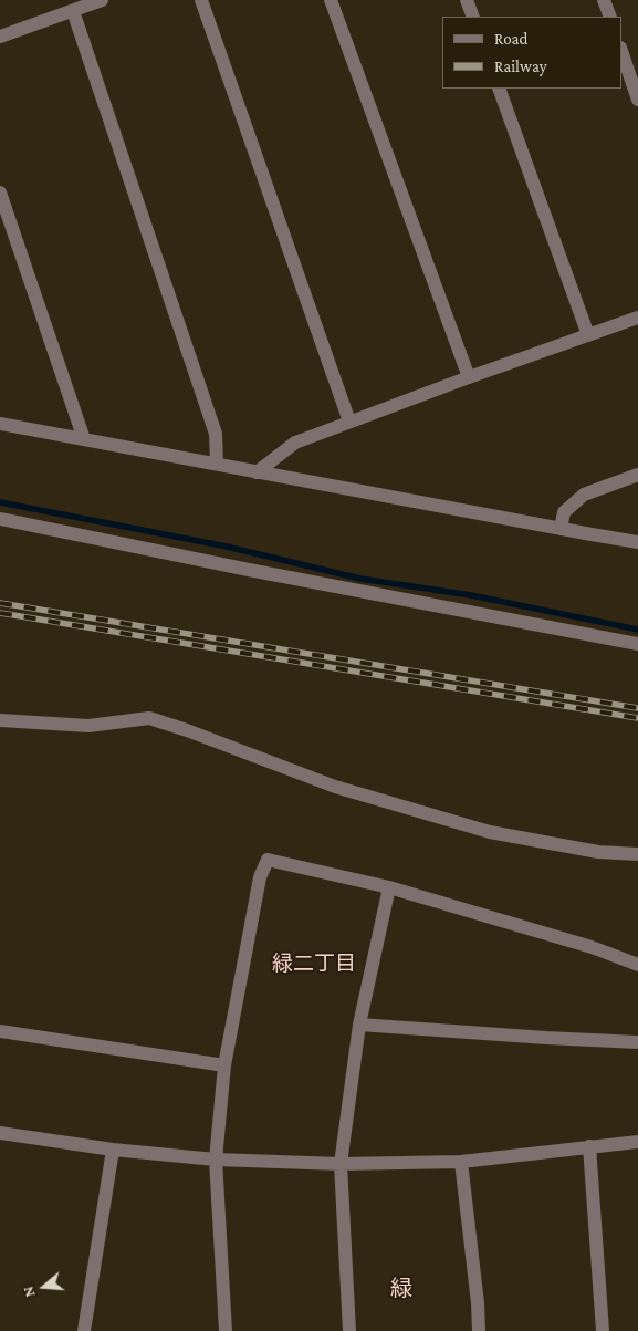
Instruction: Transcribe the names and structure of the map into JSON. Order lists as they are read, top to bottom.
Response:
{
  "districts": ["緑二丁目", "緑"],
  "legend": ["Road", "Railway"],
  "north": "left"
}
